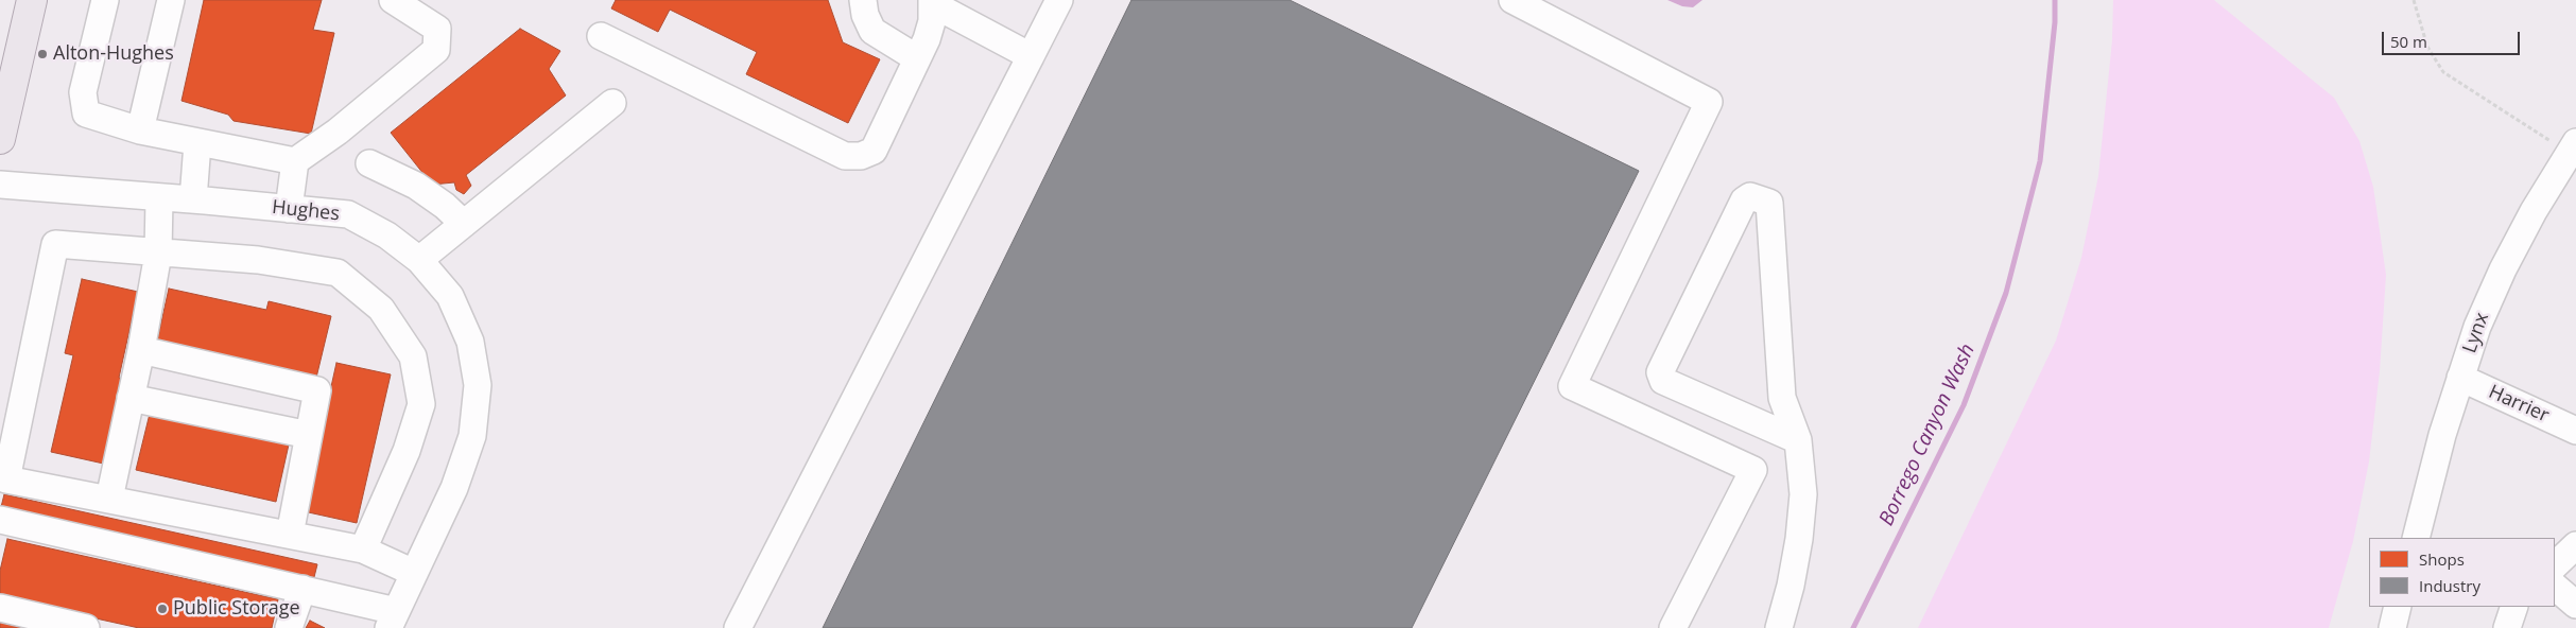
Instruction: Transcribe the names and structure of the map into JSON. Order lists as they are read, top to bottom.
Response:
{
  "streets": {
    "street": ["Hughes", "Lynx", "Harrier"]
  },
  "crossings": [
    ["Lynx", "Harrier"]
  ],
  "water": ["Borrego Canyon Wash"],
  "places": ["Alton-Hughes", "Public Storage"],
  "legend": ["Shops", "Industry"],
  "scale_bar": "50 m"
}
